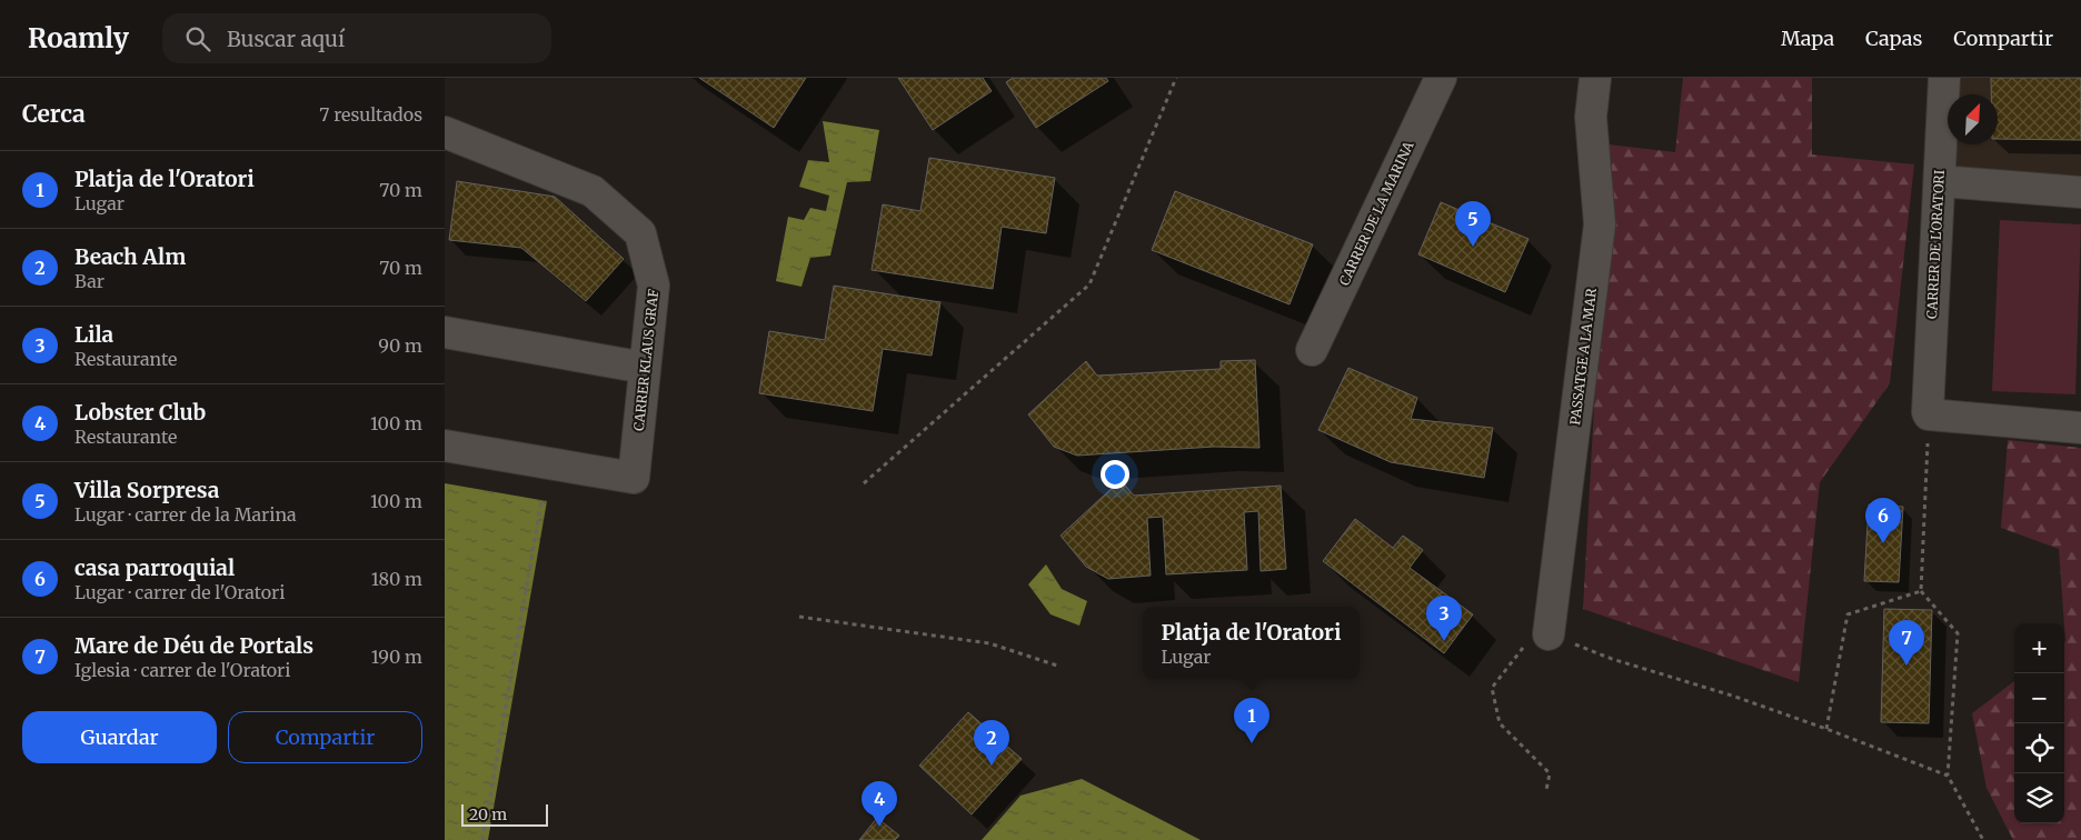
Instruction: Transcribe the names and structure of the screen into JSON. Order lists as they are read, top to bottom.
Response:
{
  "streets": {
    "street": [
      "CARRER DE LA MARINA",
      "CARRER DE L'ORATORI",
      "PASSATGE A LA MAR",
      "CARRER KLAUS GRAF"
    ]
  },
  "scale_bar": "20 m",
  "north": "top right",
  "page": {
    "header": "Roamly",
    "search": "Buscar aquí",
    "nav": ["Mapa", "Capas", "Compartir"],
    "heading": ["Cerca", "7 resultados"],
    "list": [
      {
        "mark": "1",
        "name": "Platja de l'Oratori",
        "note": "Lugar",
        "value": "70 m"
      },
      {
        "mark": "2",
        "name": "Beach Alm",
        "note": "Bar",
        "value": "70 m"
      },
      {
        "mark": "3",
        "name": "Lila",
        "note": "Restaurante",
        "value": "90 m"
      },
      {
        "mark": "4",
        "name": "Lobster Club",
        "note": "Restaurante",
        "value": "100 m"
      },
      {
        "mark": "5",
        "name": "Villa Sorpresa",
        "note": "Lugar · carrer de la Marina",
        "value": "100 m"
      },
      {
        "mark": "6",
        "name": "casa parroquial",
        "note": "Lugar · carrer de l'Oratori",
        "value": "180 m"
      },
      {
        "mark": "7",
        "name": "Mare de Déu de Portals",
        "note": "Iglesia · carrer de l'Oratori",
        "value": "190 m"
      }
    ],
    "pins": [
      "5",
      "6",
      "3",
      "7",
      "1",
      "2",
      "4"
    ],
    "popup": ["Platja de l'Oratori", "Lugar"],
    "map_buttons": ["+", "−"],
    "buttons": ["Guardar", "Compartir"],
    "scale": "20 m"
  }
}
